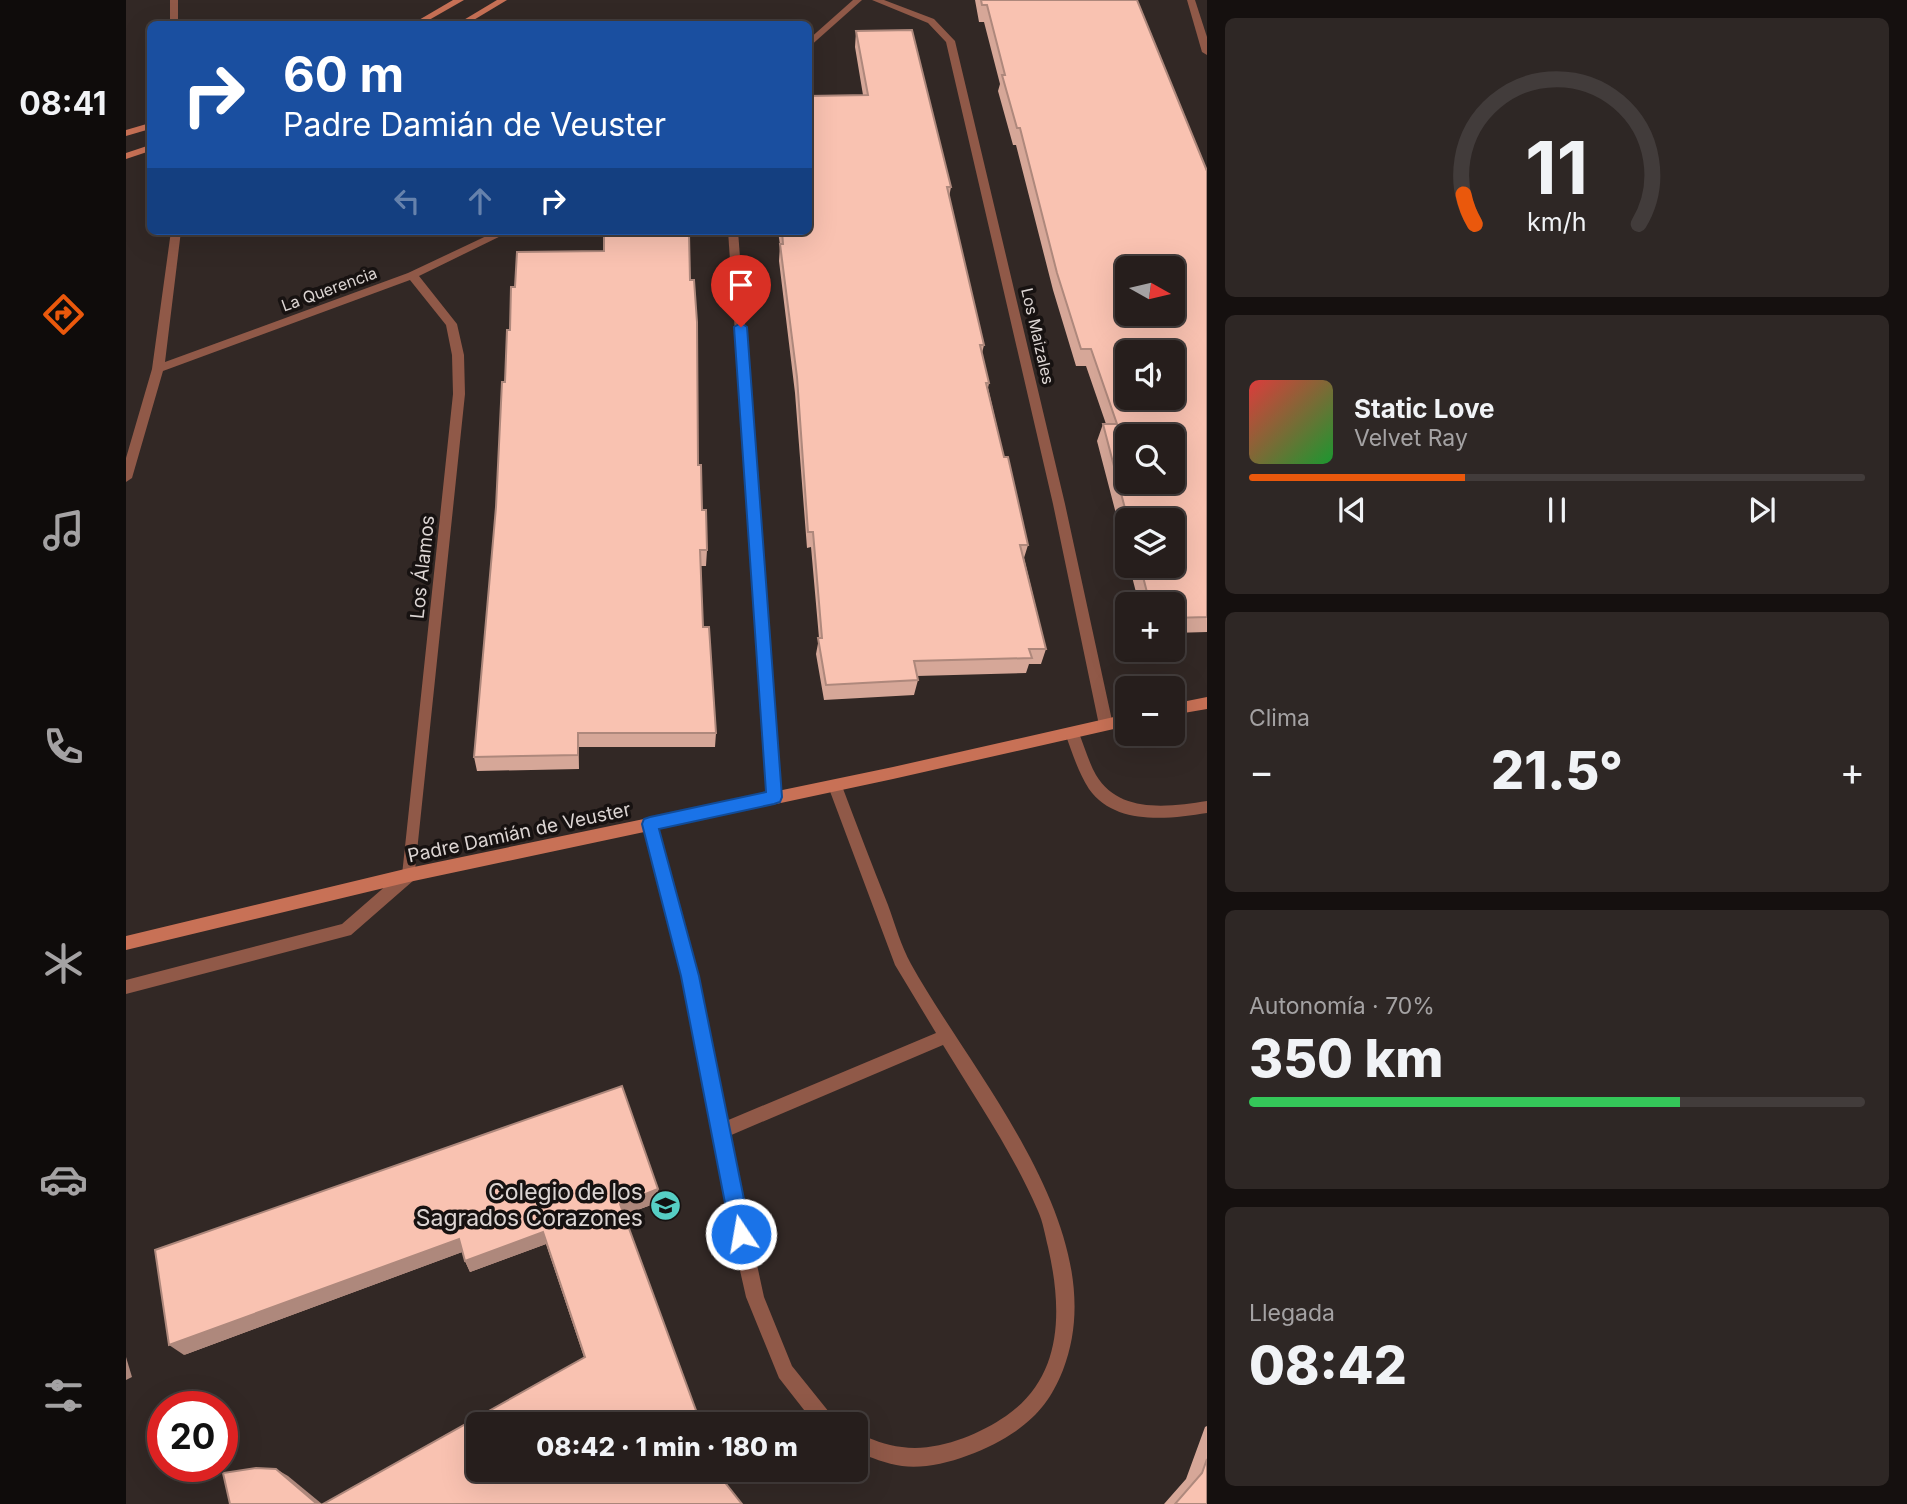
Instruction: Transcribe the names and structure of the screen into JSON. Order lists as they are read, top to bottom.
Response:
{
  "streets": {
    "street": [
      "La Querencia",
      "Los Maizales",
      "Los Álamos",
      "Padre Damián de Veuster"
    ]
  },
  "crossings": [
    ["La Querencia", "Los Álamos"],
    ["Los Maizales", "Padre Damián de Veuster"],
    ["Los Álamos", "Padre Damián de Veuster"]
  ],
  "places": {
    "school or university": ["Colegio de los Sagrados Corazones"]
  },
  "north": "right",
  "page": {
    "tabs": "08:41",
    "turn": ["60 m", "Padre Damián de Veuster"],
    "map_buttons": ["+", "−"],
    "song": ["Static Love", "Velvet Ray"],
    "tile": [
      "Clima",
      ["Autonomía · 70%", "350 km"],
      ["Llegada", "08:42"]
    ],
    "heat": ["−", "21.5°", "+"],
    "limit": "20",
    "trip": "08:42 · 1 min · 180 m",
    "gauge": ["11", "km/h"]
  }
}
